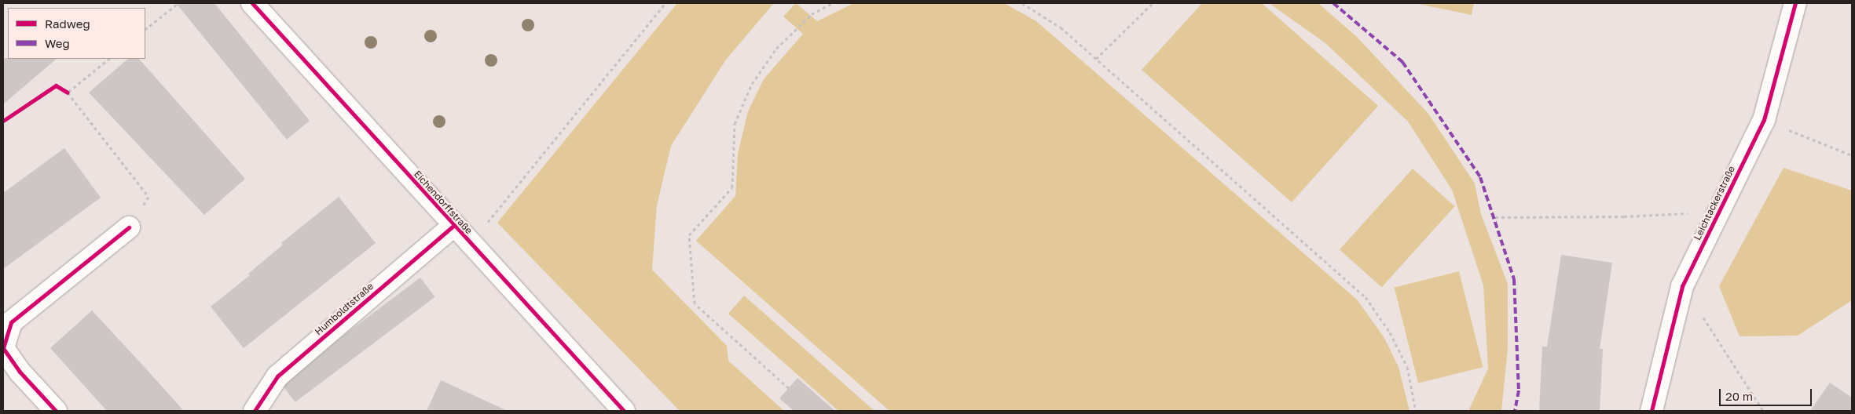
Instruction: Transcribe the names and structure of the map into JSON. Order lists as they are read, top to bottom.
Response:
{
  "streets": {
    "street": ["Eichendorffstraße", "Leichtackerstraße", "Humboldtstraße"]
  },
  "crossings": [
    ["Eichendorffstraße", "Humboldtstraße"]
  ],
  "legend": ["Radweg", "Weg"],
  "scale_bar": "20 m"
}
